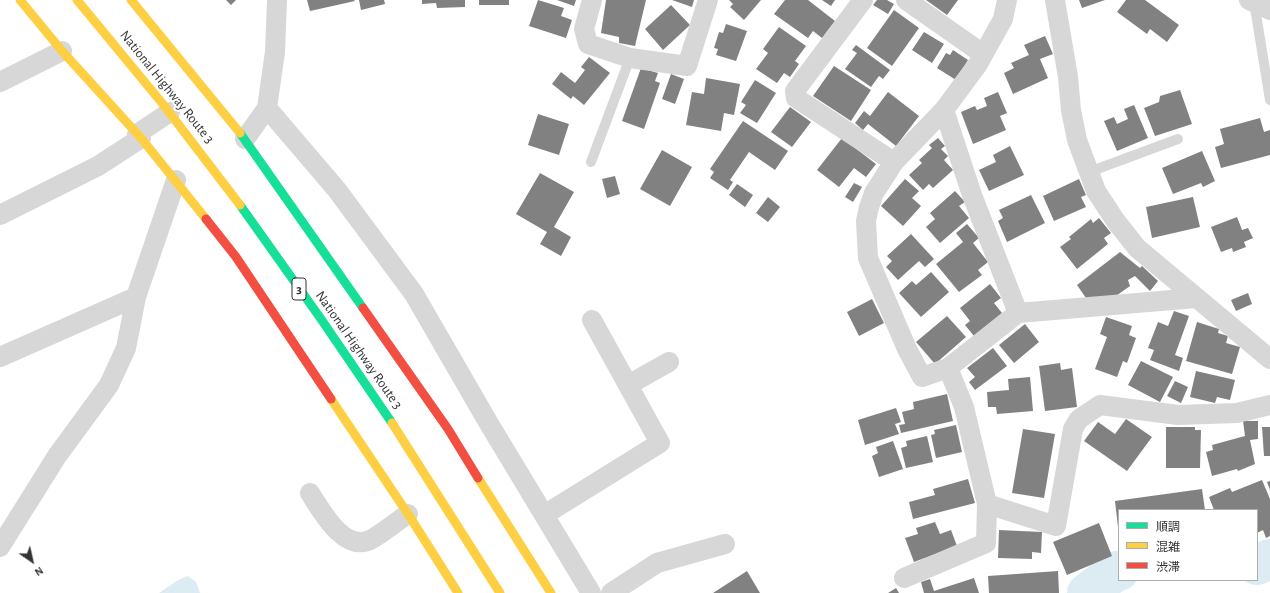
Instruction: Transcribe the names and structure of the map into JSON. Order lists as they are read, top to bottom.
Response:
{
  "streets": {
    "main road": ["National Highway Route 3", "3"]
  },
  "legend": ["順調", "混雑", "渋滞"],
  "north": "bottom right"
}
